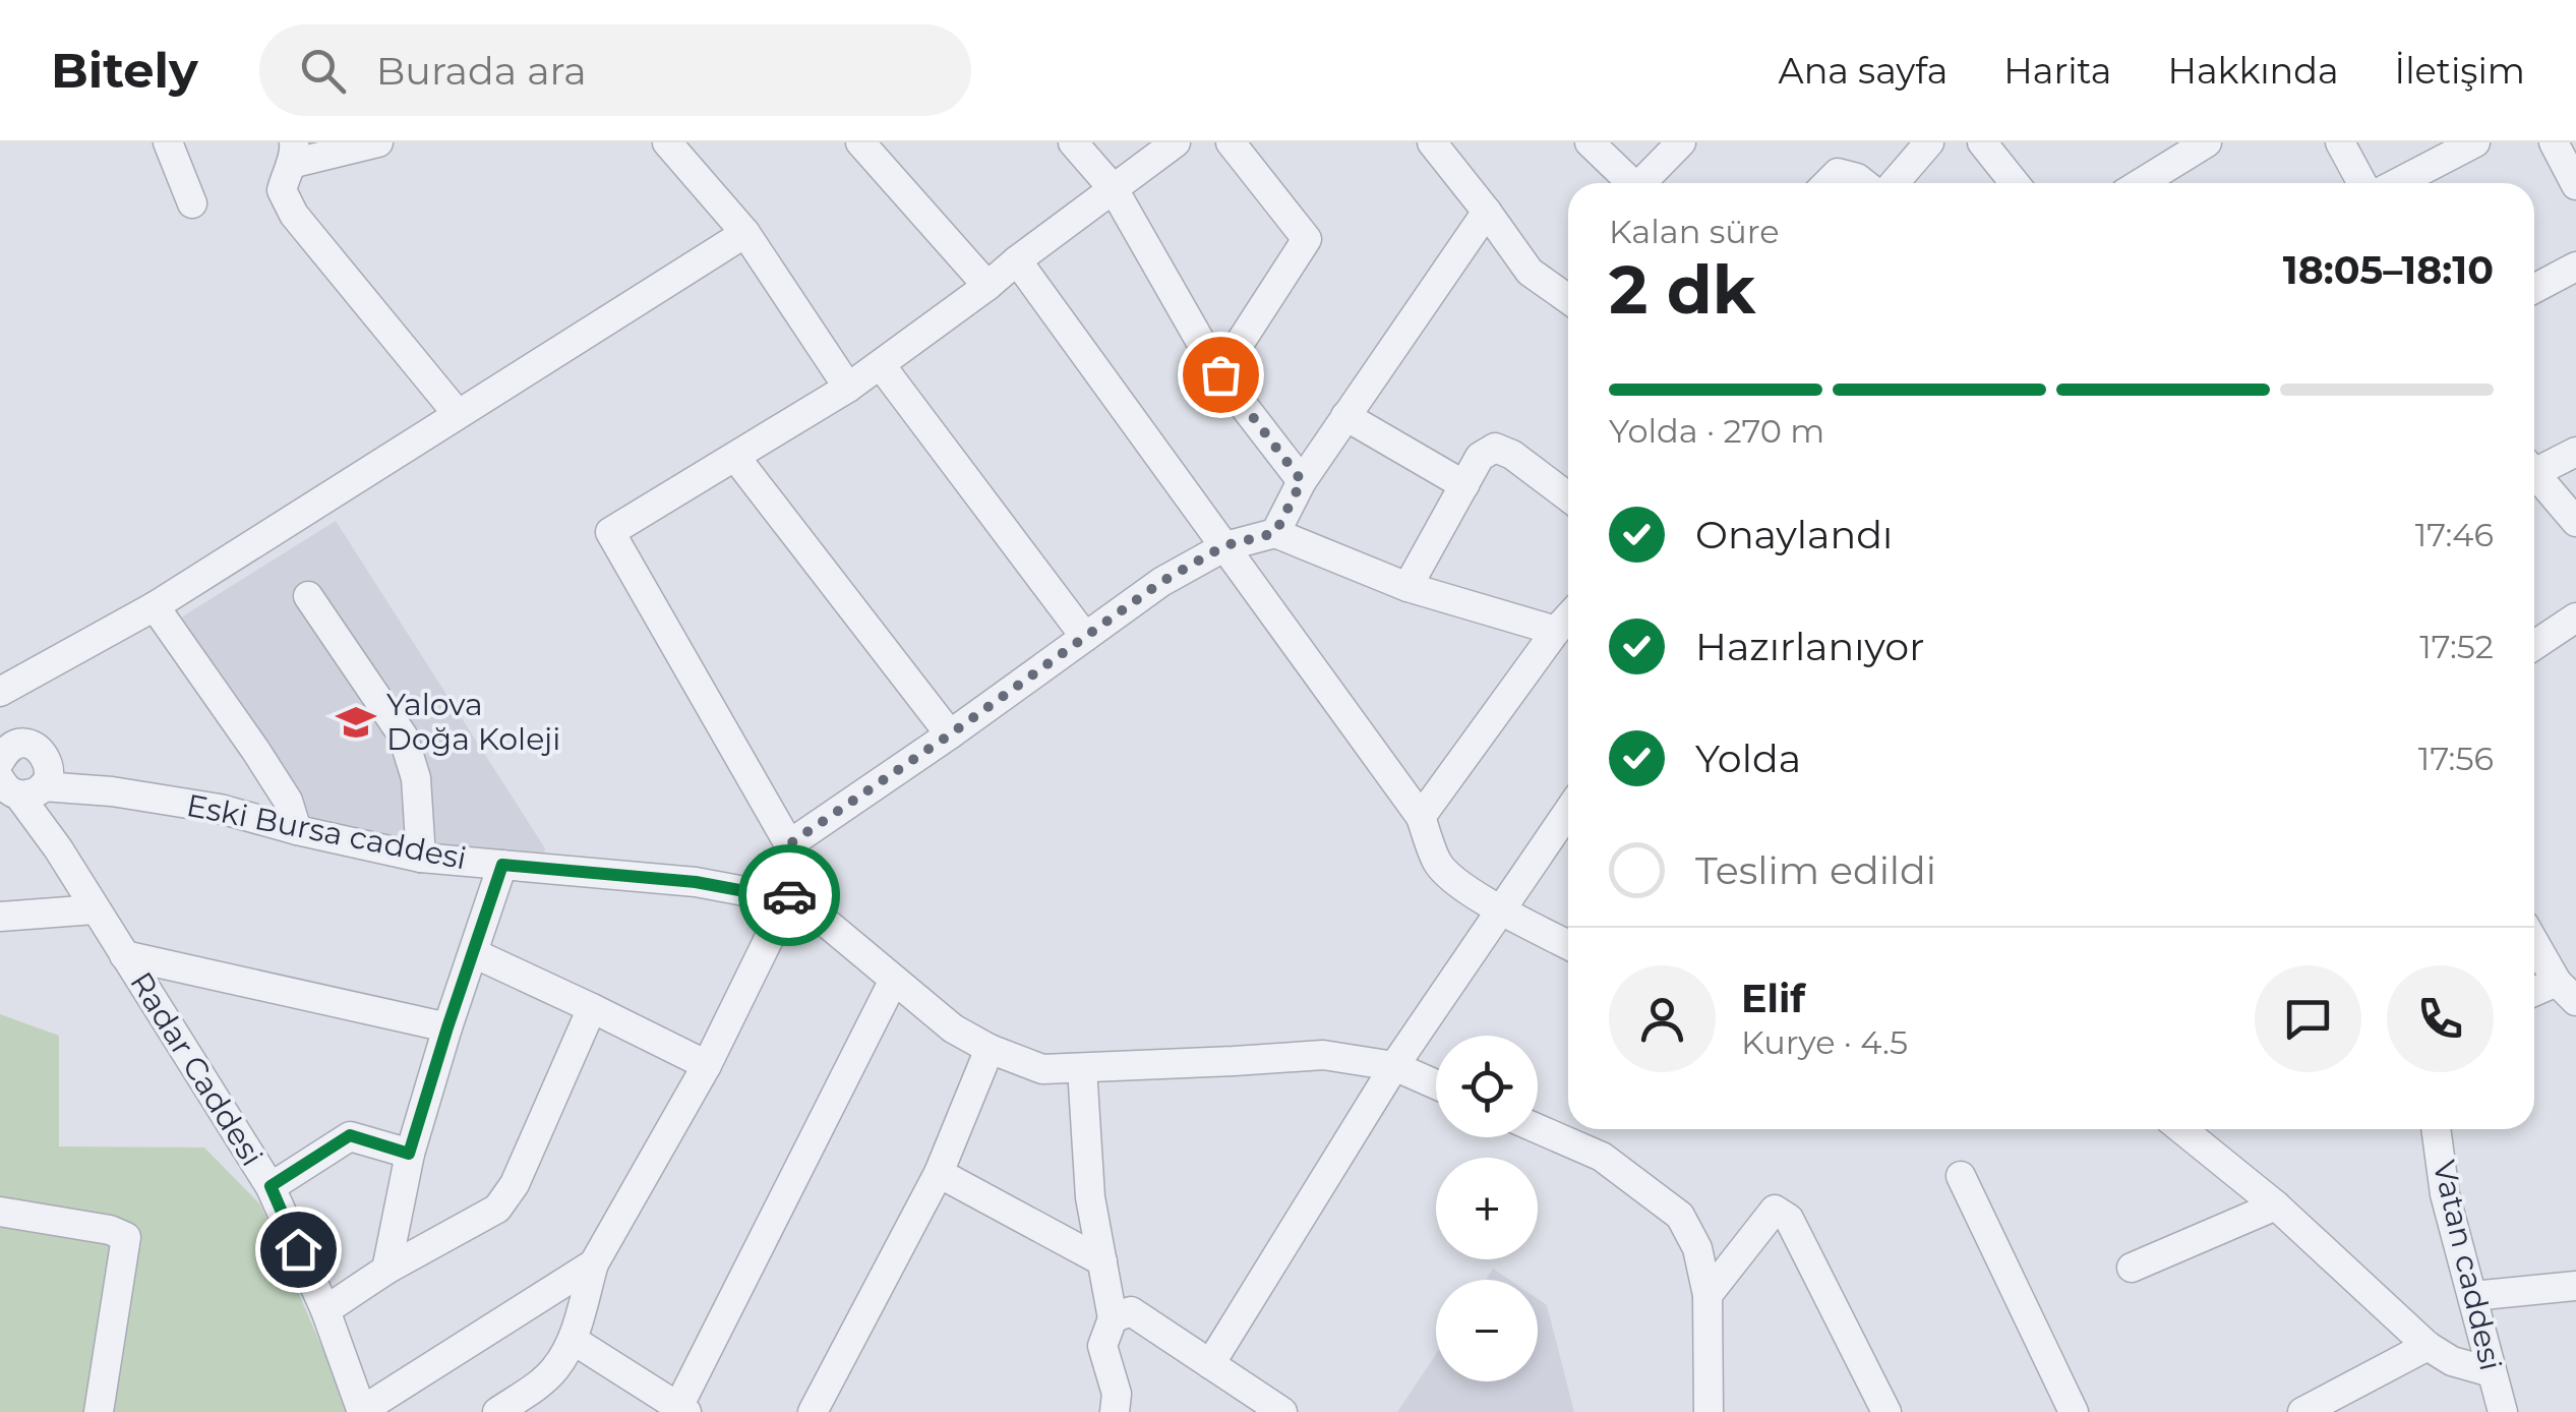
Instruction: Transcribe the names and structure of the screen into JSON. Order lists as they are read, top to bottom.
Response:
{
  "streets": {
    "street": ["Eski Bursa caddesi", "Radar Caddesi", "Vatan caddesi"]
  },
  "crossings": [
    ["Eski Bursa caddesi", "Radar Caddesi"]
  ],
  "places": {
    "school or university": ["Yalova Doğa Koleji"]
  },
  "page": {
    "header": "Bitely",
    "search": "Burada ara",
    "nav": [
      "Ana sayfa",
      "Harita",
      "Hakkında",
      "İletişim"
    ],
    "heading": ["2 dk", "Kalan süre", "18:05–18:10"],
    "panel": ["Elif", "Kurye · 4.5"],
    "bar": "Yolda · 270 m",
    "list": [
      ["Onaylandı", "17:46"],
      ["Hazırlanıyor", "17:52"],
      ["Yolda", "17:56"],
      "Teslim edildi"
    ],
    "map_buttons": ["+", "−"]
  }
}
